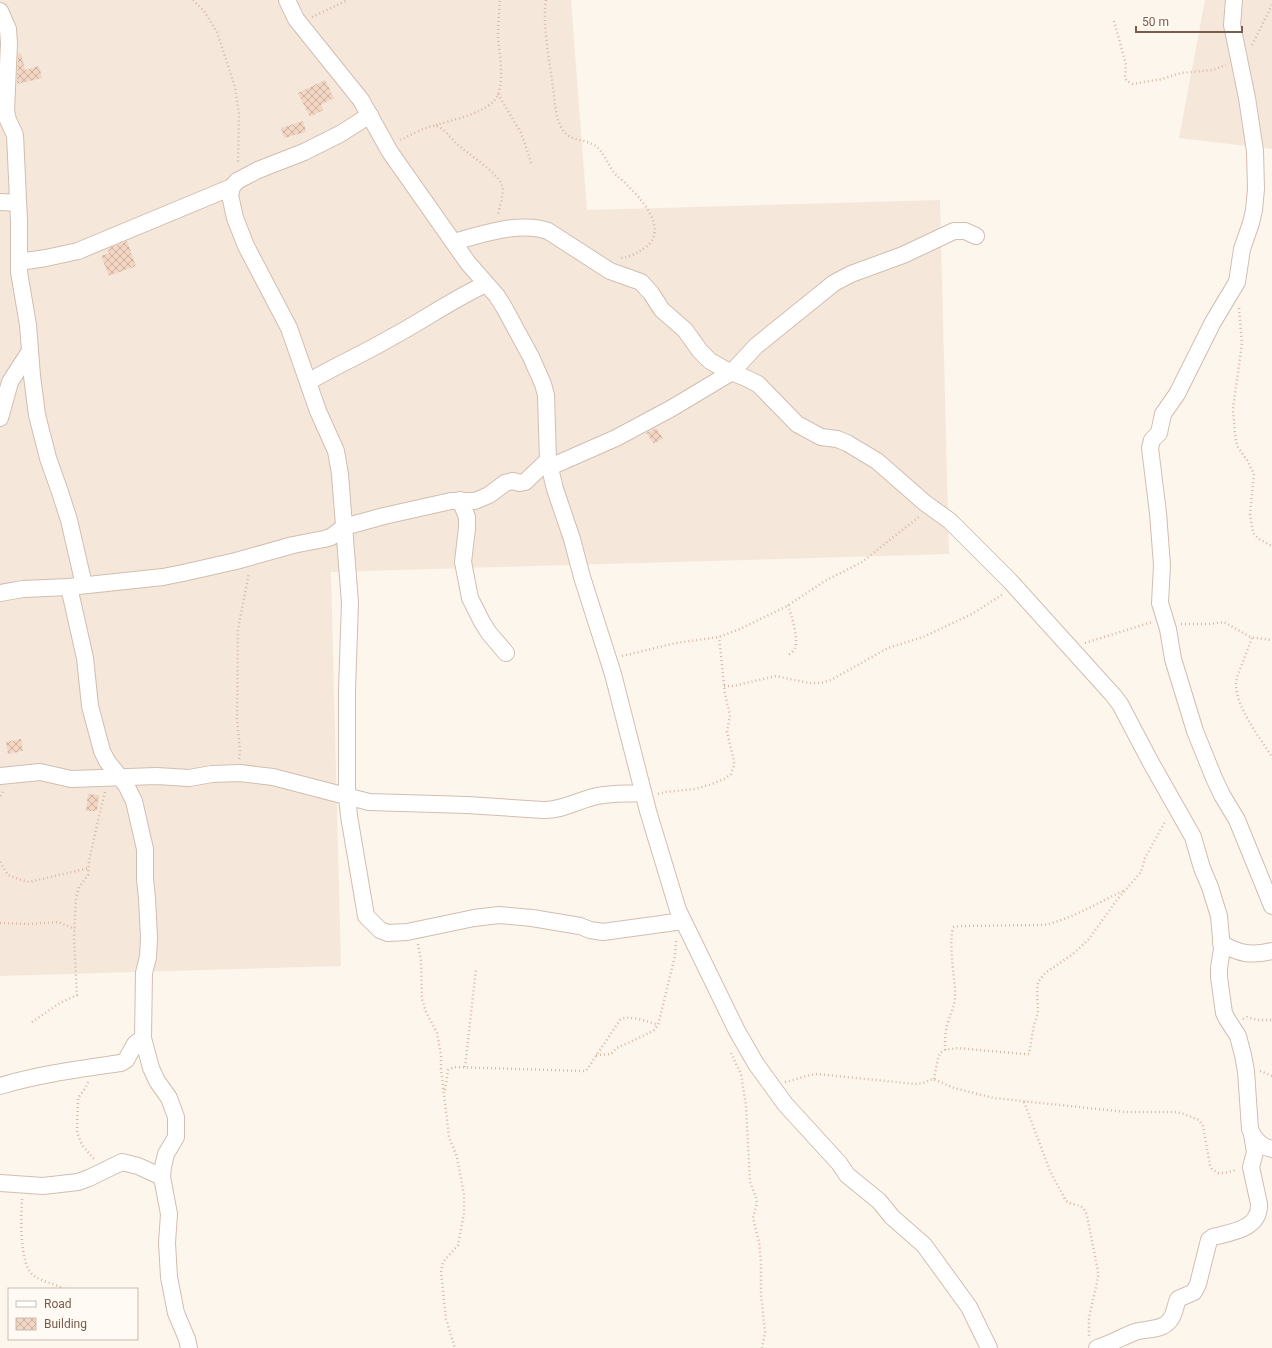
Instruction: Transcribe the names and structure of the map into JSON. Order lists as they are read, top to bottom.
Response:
{
  "legend": ["Road", "Building"],
  "scale_bar": "50 m"
}
